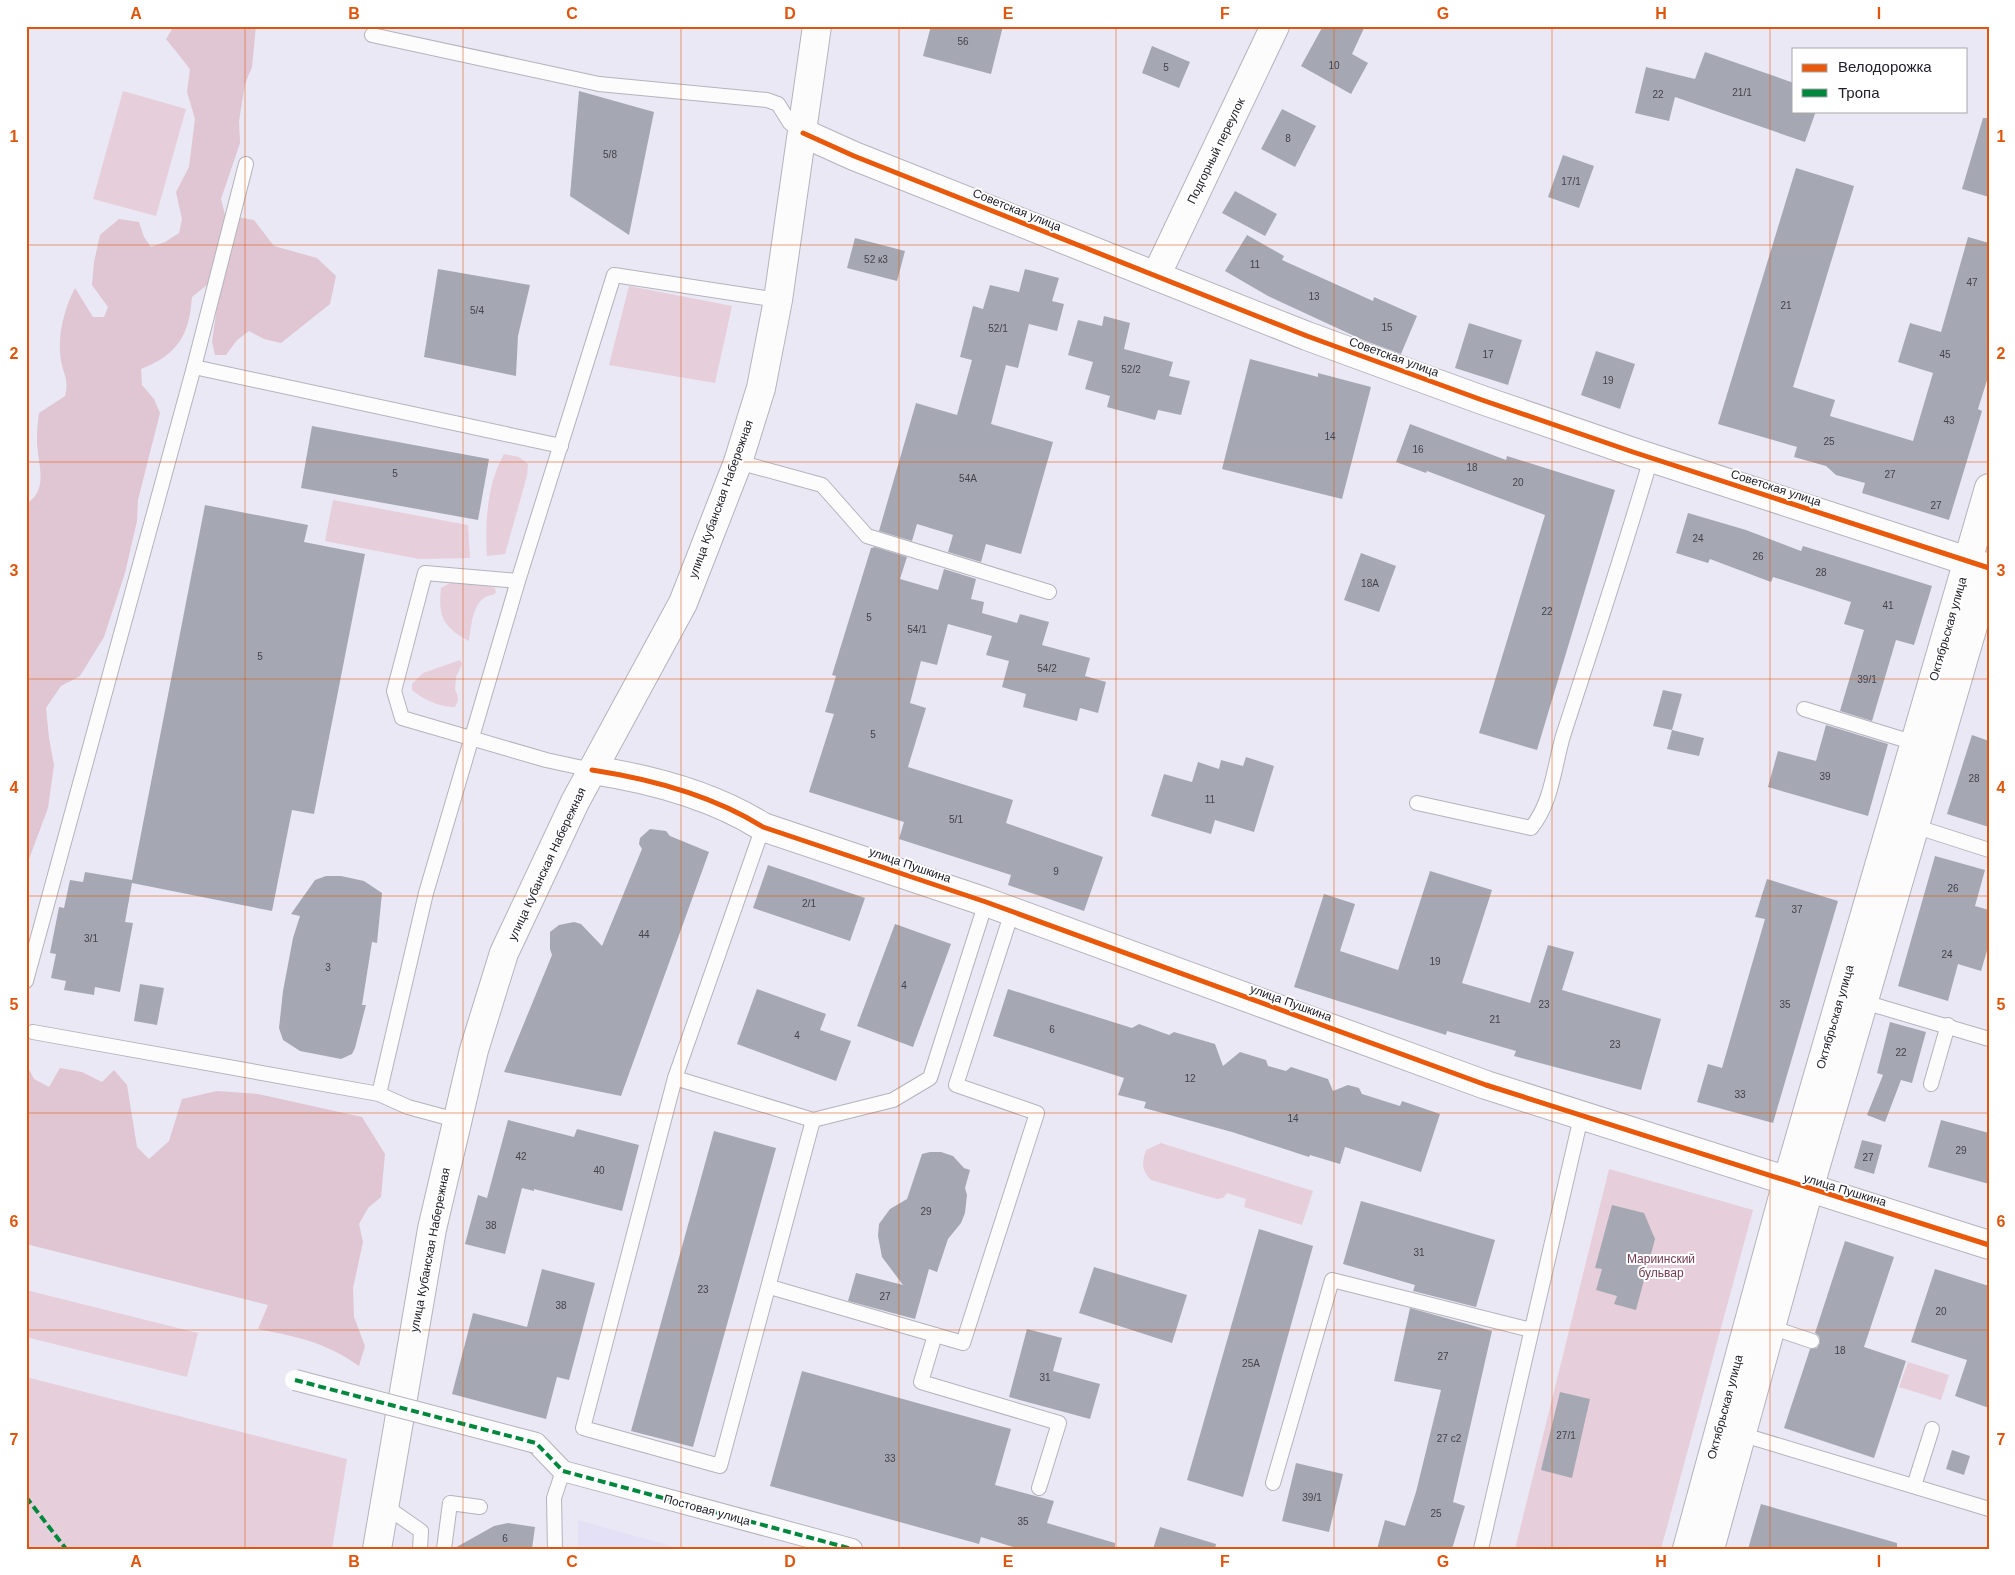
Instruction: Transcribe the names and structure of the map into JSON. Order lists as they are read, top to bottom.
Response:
{
  "streets": {
    "street": [
      "Подгорный переулок",
      "Советская улица",
      "улица Кубанская Набережная",
      "Октябрьская улица",
      "улица Пушкина",
      "Постовая улица"
    ]
  },
  "crossings": [
    ["Подгорный переулок", "Советская улица"],
    ["Советская улица", "улица Кубанская Набережная"],
    ["Советская улица", "Октябрьская улица"],
    ["улица Кубанская Набережная", "улица Пушкина"],
    ["Октябрьская улица", "улица Пушкина"]
  ],
  "parks": ["Мариинский бульвар"],
  "house_numbers": [
    "56",
    "10",
    "5",
    "21/1",
    "22",
    "8",
    "5/8",
    "17/1",
    "52 к3",
    "11",
    "47",
    "13",
    "21",
    "5/4",
    "15",
    "52/1",
    "17",
    "45",
    "52/2",
    "19",
    "43",
    "14",
    "25",
    "16",
    "18",
    "5",
    "27",
    "54А",
    "20",
    "27",
    "24",
    "26",
    "28",
    "18А",
    "41",
    "22",
    "5",
    "54/1",
    "5",
    "54/2",
    "39/1",
    "5",
    "39",
    "28",
    "11",
    "5/1",
    "9",
    "26",
    "2/1",
    "37",
    "44",
    "3/1",
    "24",
    "19",
    "3",
    "4",
    "23",
    "35",
    "21",
    "6",
    "4",
    "23",
    "22",
    "12",
    "33",
    "14",
    "29",
    "42",
    "27",
    "40",
    "29",
    "38",
    "31",
    "23",
    "27",
    "38",
    "20",
    "18",
    "27",
    "25А",
    "31",
    "27/1",
    "27 с2",
    "33",
    "39/1",
    "25",
    "35",
    "6"
  ],
  "legend": ["Велодорожка", "Тропа"],
  "grid": {
    "columns": [
      "A",
      "B",
      "C",
      "D",
      "E",
      "F",
      "G",
      "H",
      "I"
    ],
    "rows": [
      "1",
      "2",
      "3",
      "4",
      "5",
      "6",
      "7"
    ]
  }
}
